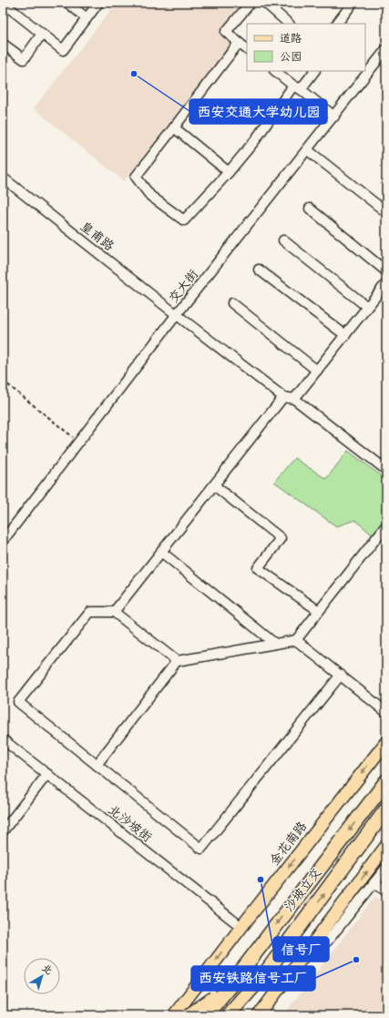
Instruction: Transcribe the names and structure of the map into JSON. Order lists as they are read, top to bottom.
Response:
{
  "streets": {
    "highway": ["沙坡立交"],
    "main road": ["金花南路"],
    "street": ["皇甫路", "交大街", "北沙坡街"]
  },
  "crossings": [
    ["皇甫路", "交大街"],
    ["北沙坡街", "金花南路"]
  ],
  "places": ["西安交通大学幼儿园", "信号厂", "西安铁路信号工厂"],
  "legend": ["道路", "公园"],
  "north": "top right"
}
